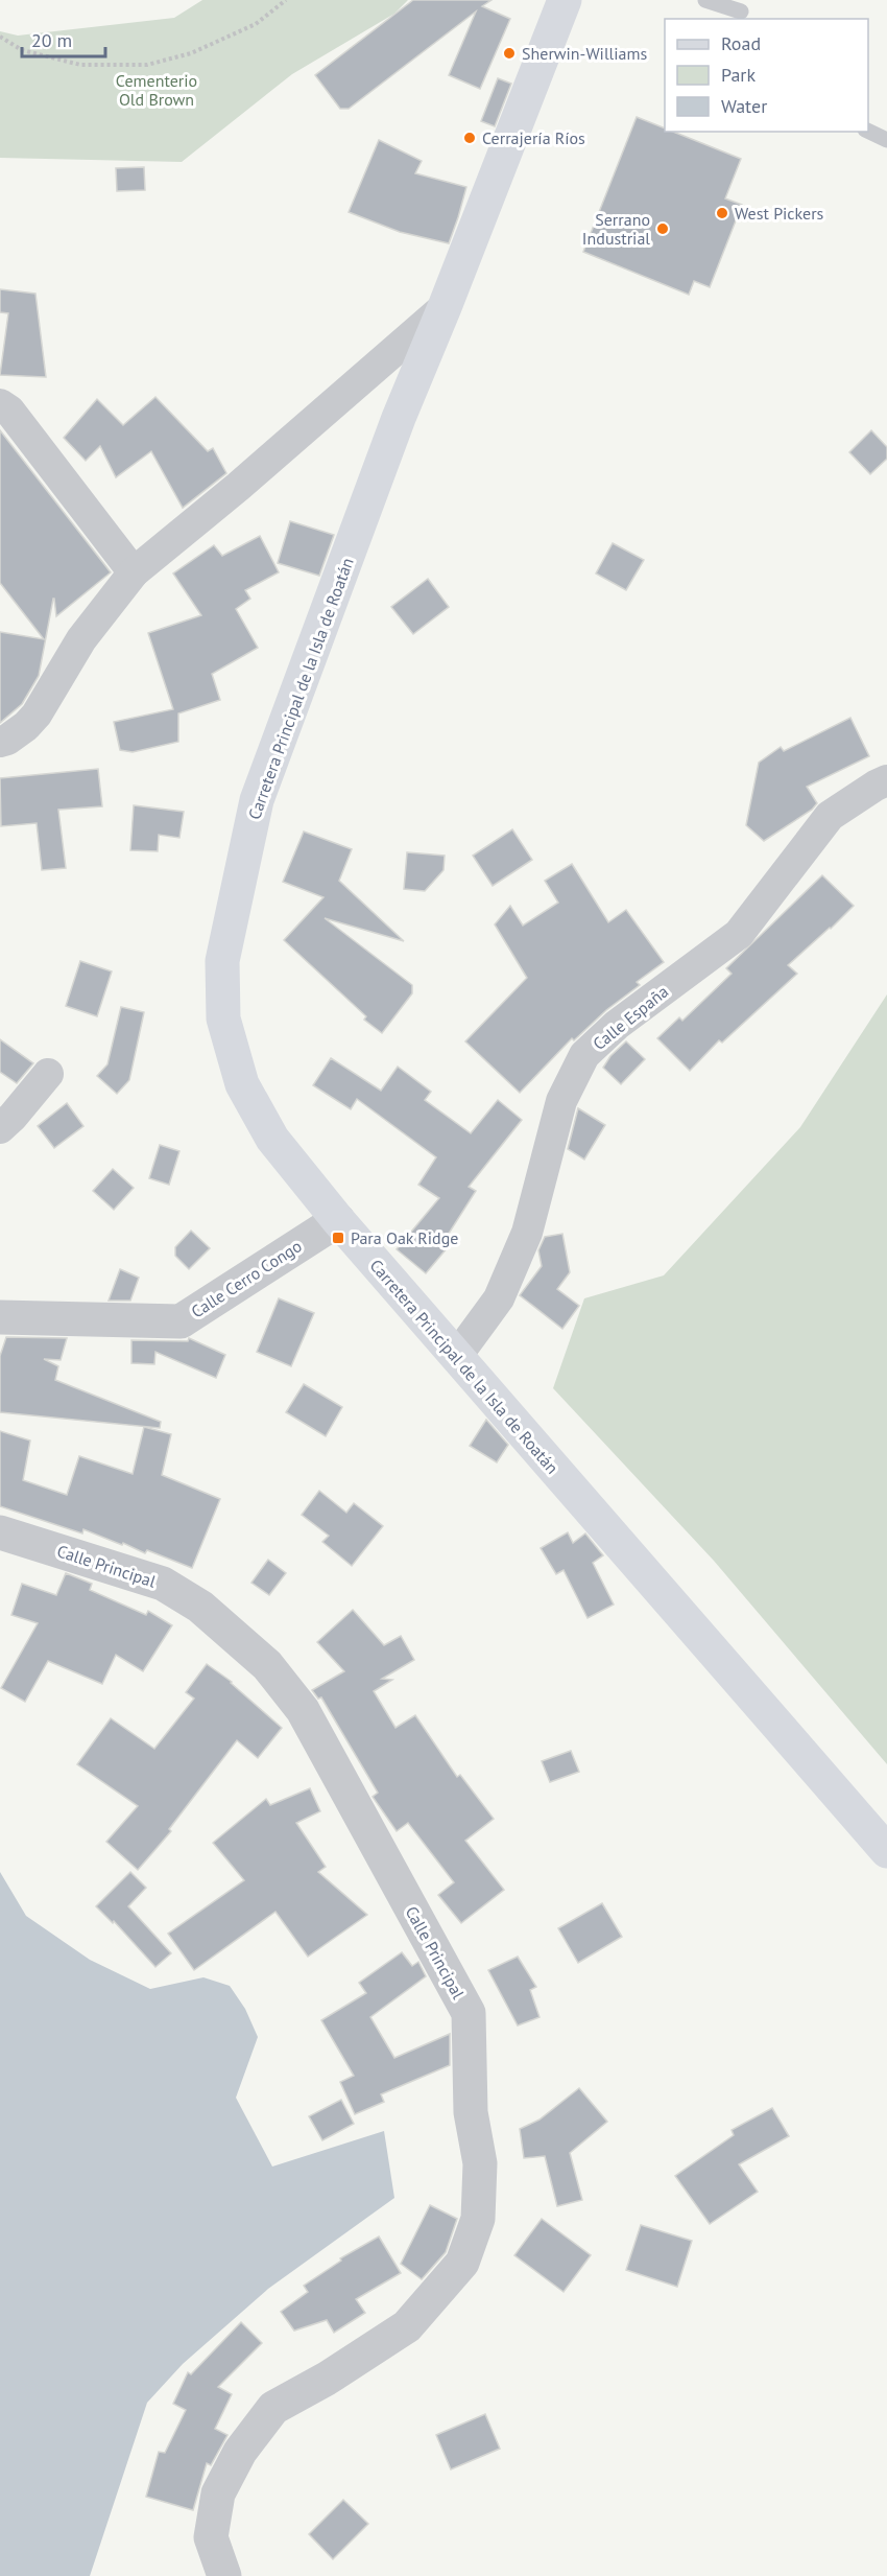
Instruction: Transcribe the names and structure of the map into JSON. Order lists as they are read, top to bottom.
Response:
{
  "streets": {
    "main road": ["Carretera Principal de la Isla de Roatán"],
    "street": ["Calle España", "Calle Cerro Congo", "Calle Principal"]
  },
  "crossings": [
    ["Carretera Principal de la Isla de Roatán", "Calle España"],
    ["Carretera Principal de la Isla de Roatán", "Calle Cerro Congo"]
  ],
  "parks": ["Cementerio Old Brown"],
  "places": {
    "other": [
      "Sherwin-Williams",
      "Cerrajería Ríos",
      "West Pickers",
      "Serrano Industrial"
    ],
    "transit": ["Para Oak Ridge"]
  },
  "legend": ["Road", "Park", "Water"],
  "scale_bar": "20 m"
}
